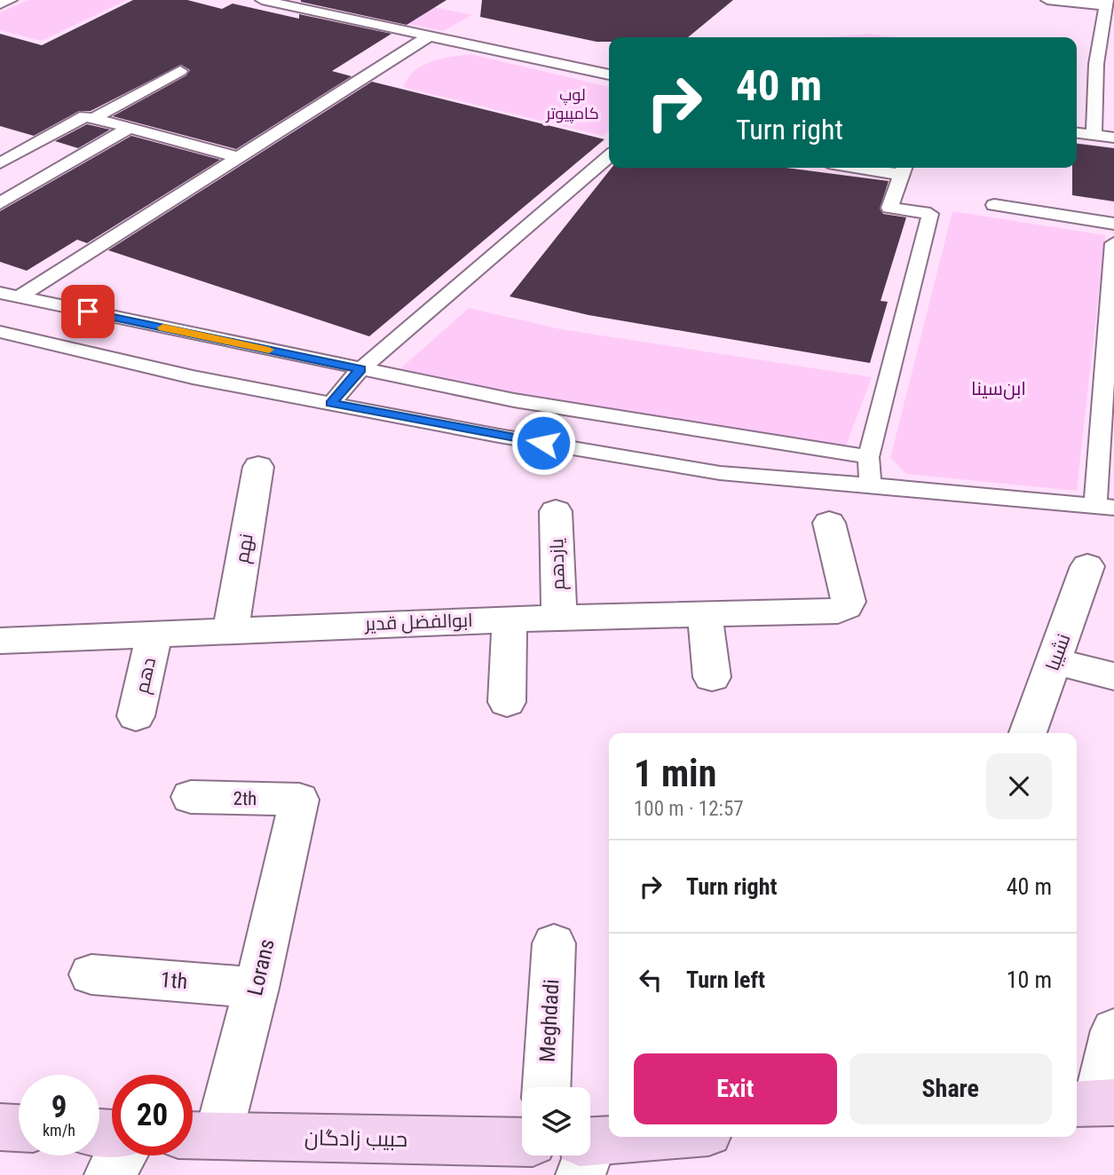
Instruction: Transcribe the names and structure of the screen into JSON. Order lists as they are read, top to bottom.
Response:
{
  "streets": {
    "street": [
      "نهم",
      "یازدهم",
      "ابوالفضل قدیر",
      "نشیبا",
      "دهم",
      "2th",
      "Lorans",
      "1th",
      "Meghdadi",
      "حبیب زادگان"
    ]
  },
  "crossings": [
    ["نهم", "ابوالفضل قدیر"],
    ["یازدهم", "ابوالفضل قدیر"],
    ["ابوالفضل قدیر", "دهم"],
    ["2th", "Lorans"],
    ["Lorans", "1th"],
    ["Lorans", "حبیب زادگان"]
  ],
  "parks": ["لوپ کامپیوتر", "ابن‌سینا"],
  "page": {
    "turn": ["40 m", "Turn right"],
    "heading": ["1 min", "100 m · 12:57"],
    "list": [
      {
        "name": "Turn right",
        "value": "40 m"
      },
      {
        "name": "Turn left",
        "value": "10 m"
      }
    ],
    "buttons": ["Exit", "Share"],
    "speed": "9 km/h",
    "limit": "20"
  }
}
